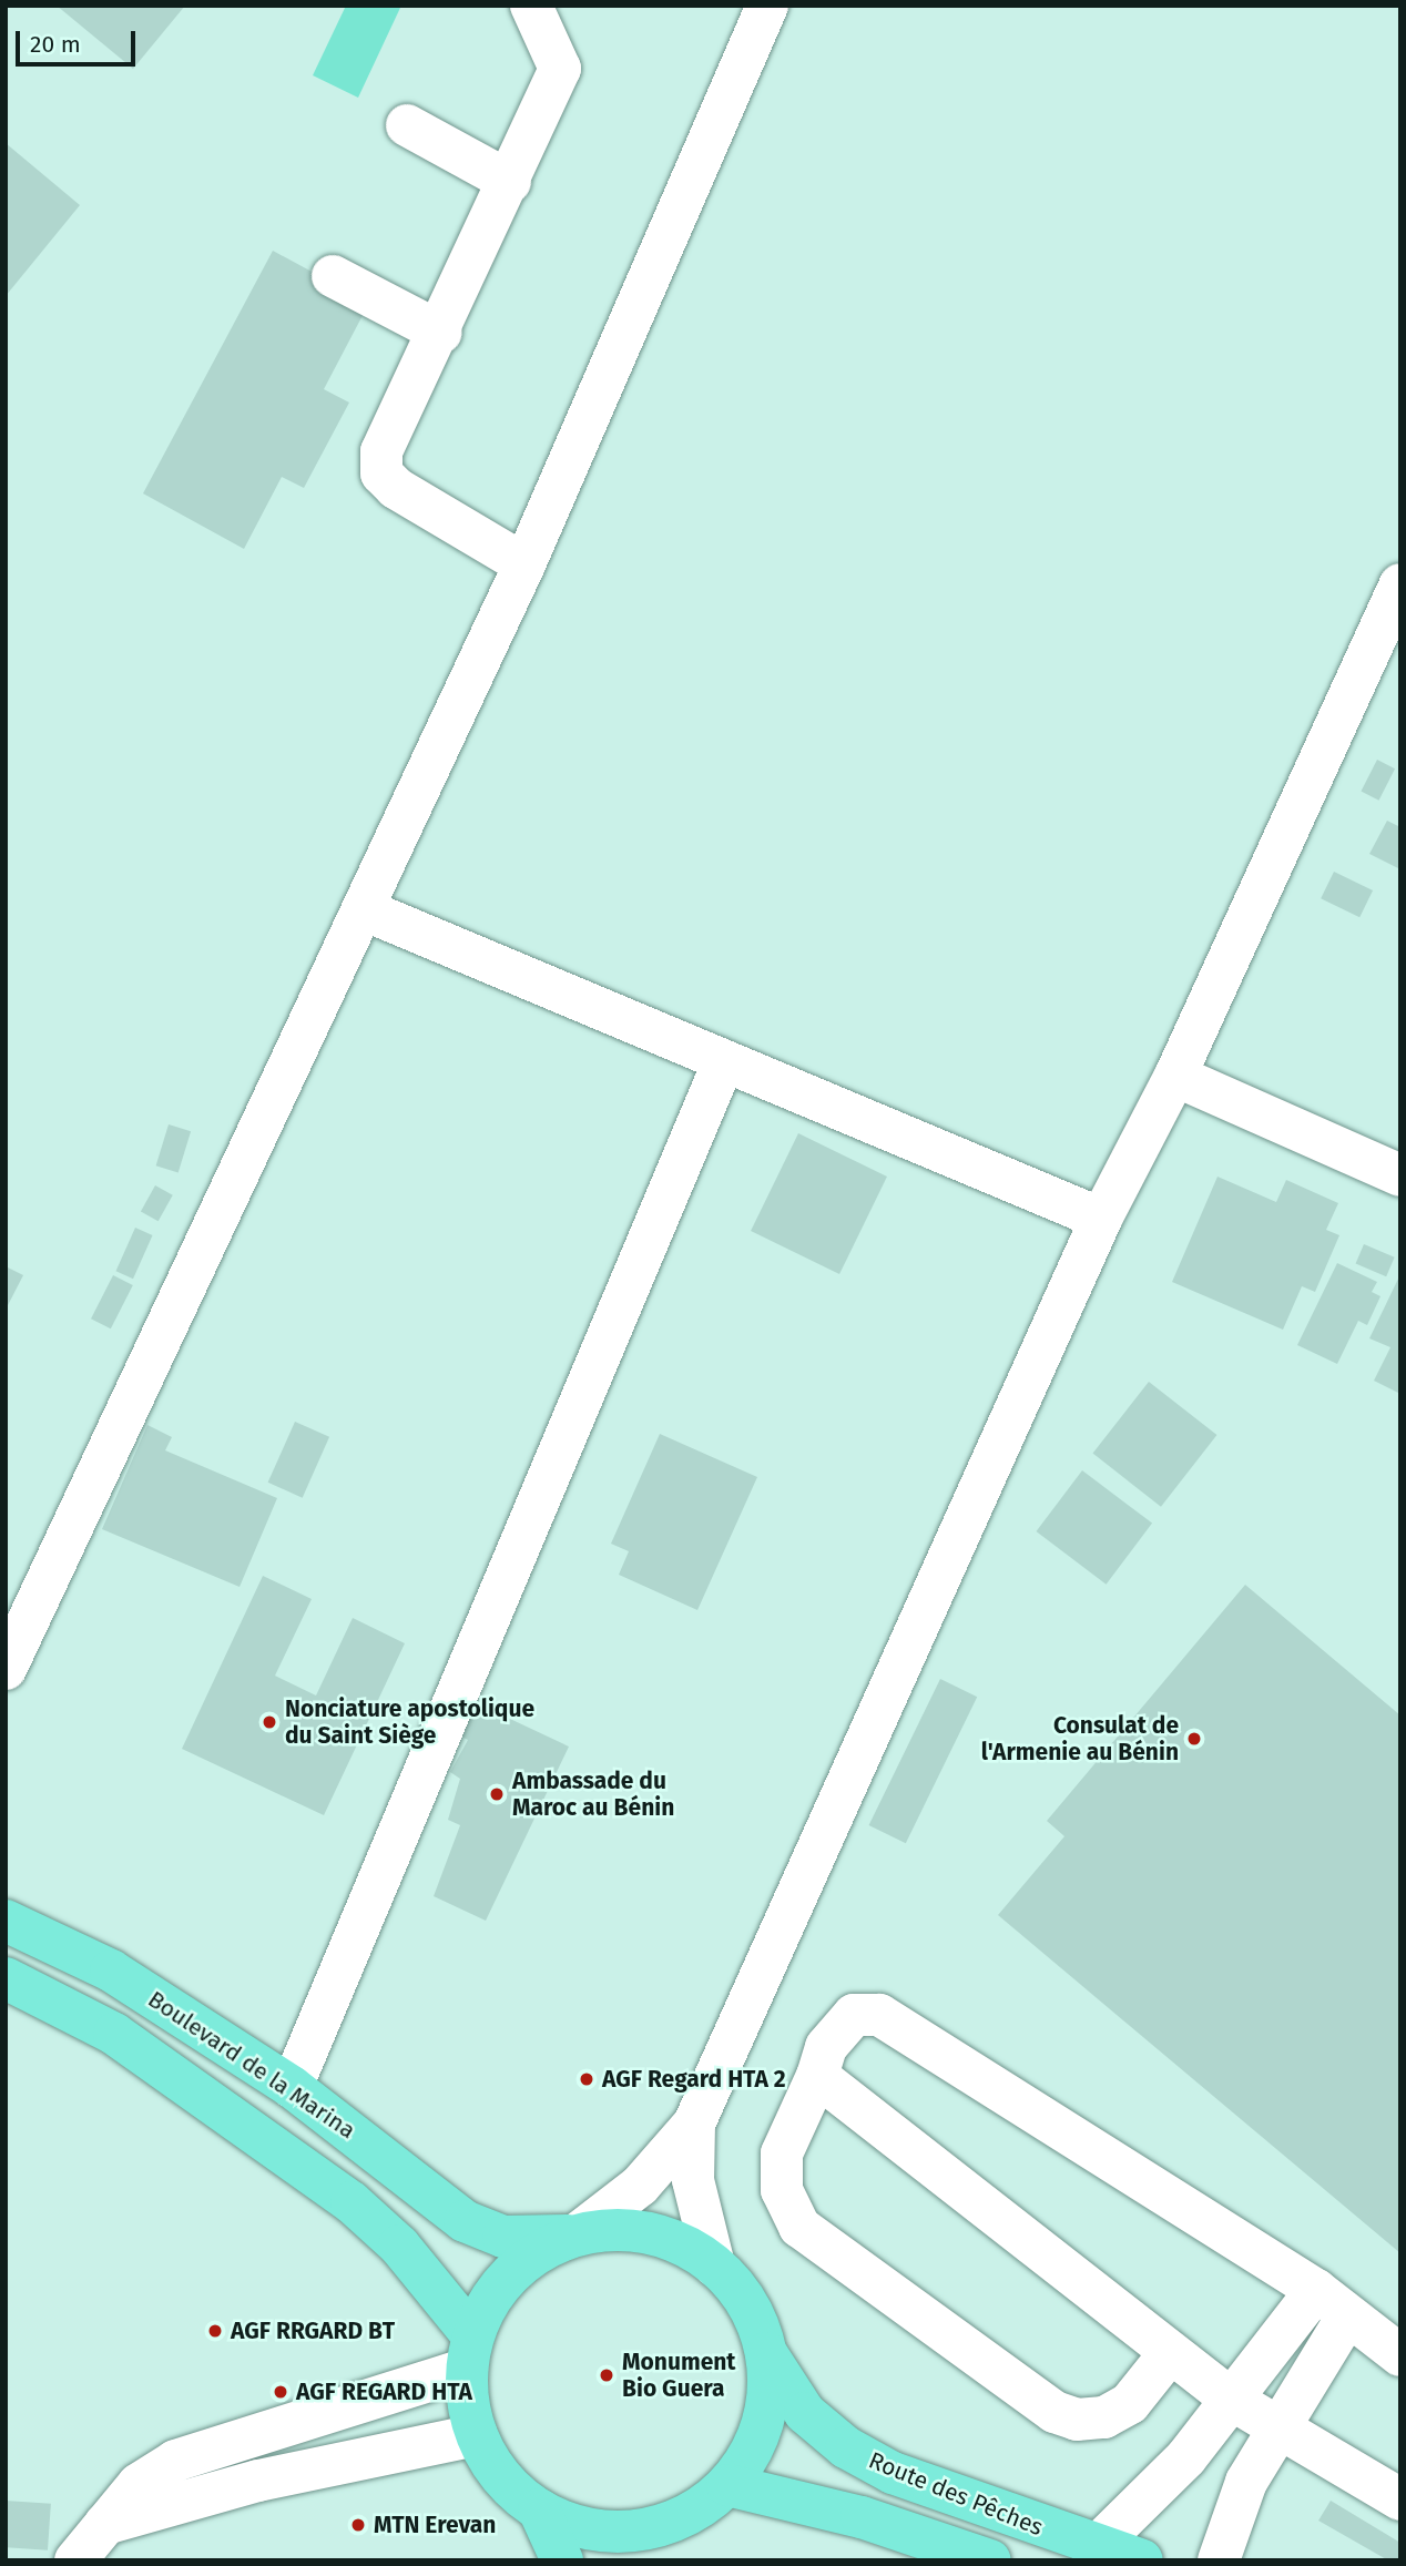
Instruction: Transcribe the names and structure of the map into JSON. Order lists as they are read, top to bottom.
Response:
{
  "streets": {
    "main road": ["Boulevard de la Marina", "Route des Pêches"]
  },
  "places": [
    "Nonciature apostolique du Saint Siège",
    "Consulat de l'Armenie au Bénin",
    "Ambassade du Maroc au Bénin",
    "AGF Regard HTA 2",
    "AGF RRGARD BT",
    "Monument Bio Guera",
    "AGF REGARD HTA",
    "MTN Erevan"
  ],
  "scale_bar": "20 m"
}
